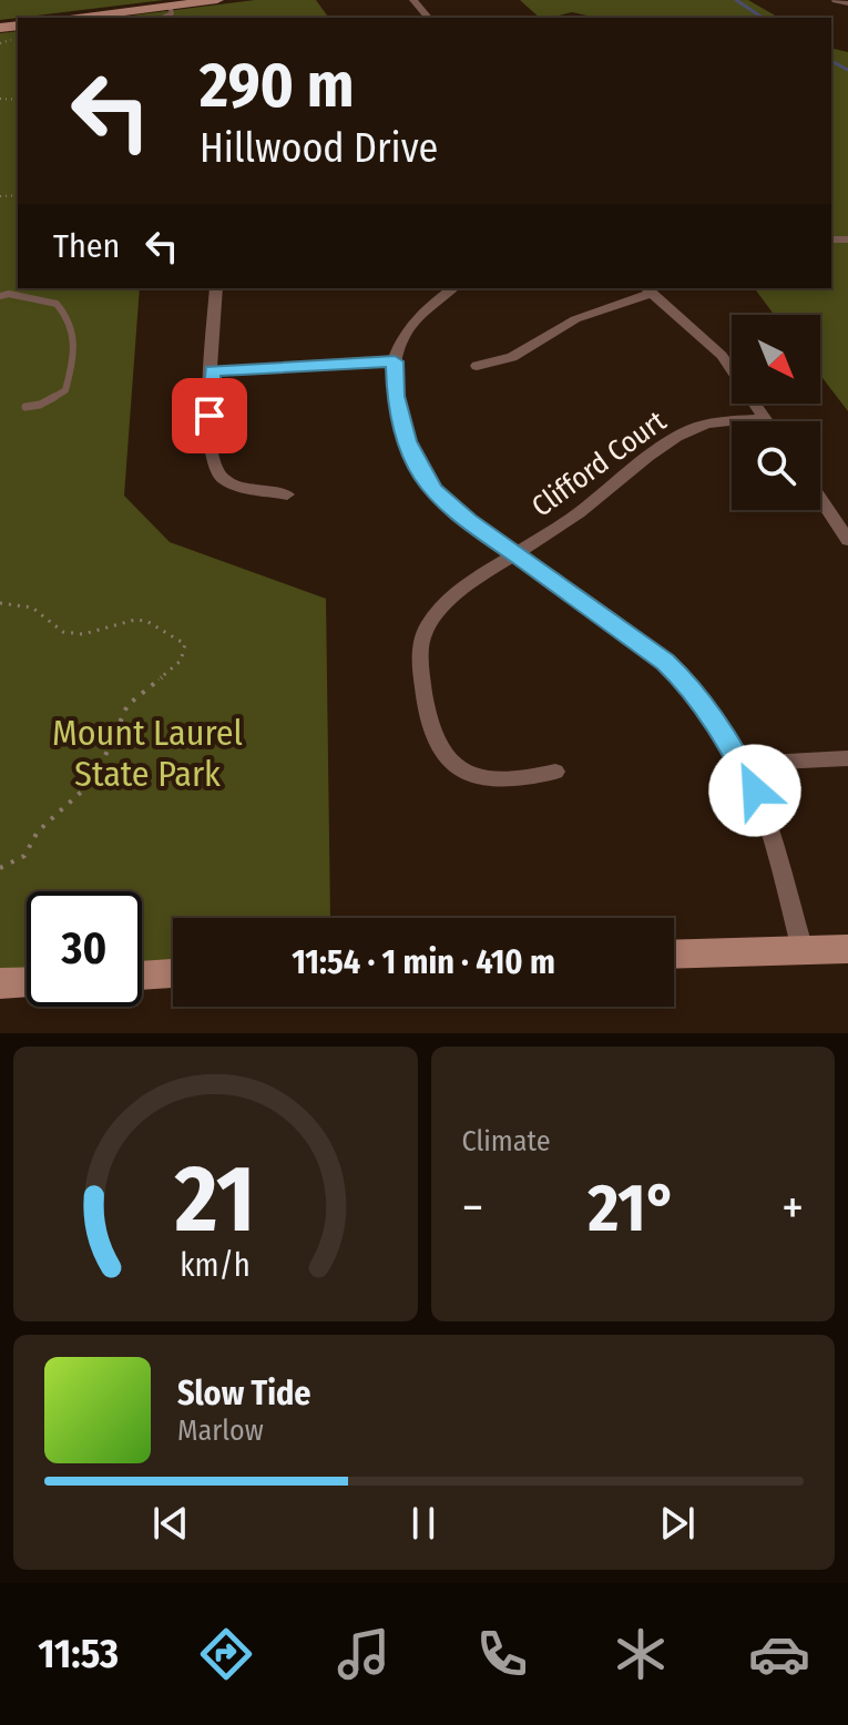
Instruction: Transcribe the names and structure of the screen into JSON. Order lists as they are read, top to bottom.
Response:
{
  "streets": {
    "street": ["Clifford Court"]
  },
  "parks": ["Mount Laurel State Park"],
  "north": "bottom right",
  "page": {
    "turn": ["290 m", "Hillwood Drive"],
    "then": "Then",
    "limit": "30",
    "trip": "11:54 · 1 min · 410 m",
    "tile": "Climate",
    "heat": ["−", "21°", "+"],
    "song": ["Slow Tide", "Marlow"],
    "tabs": "11:53",
    "gauge": ["21", "km/h"]
  }
}
